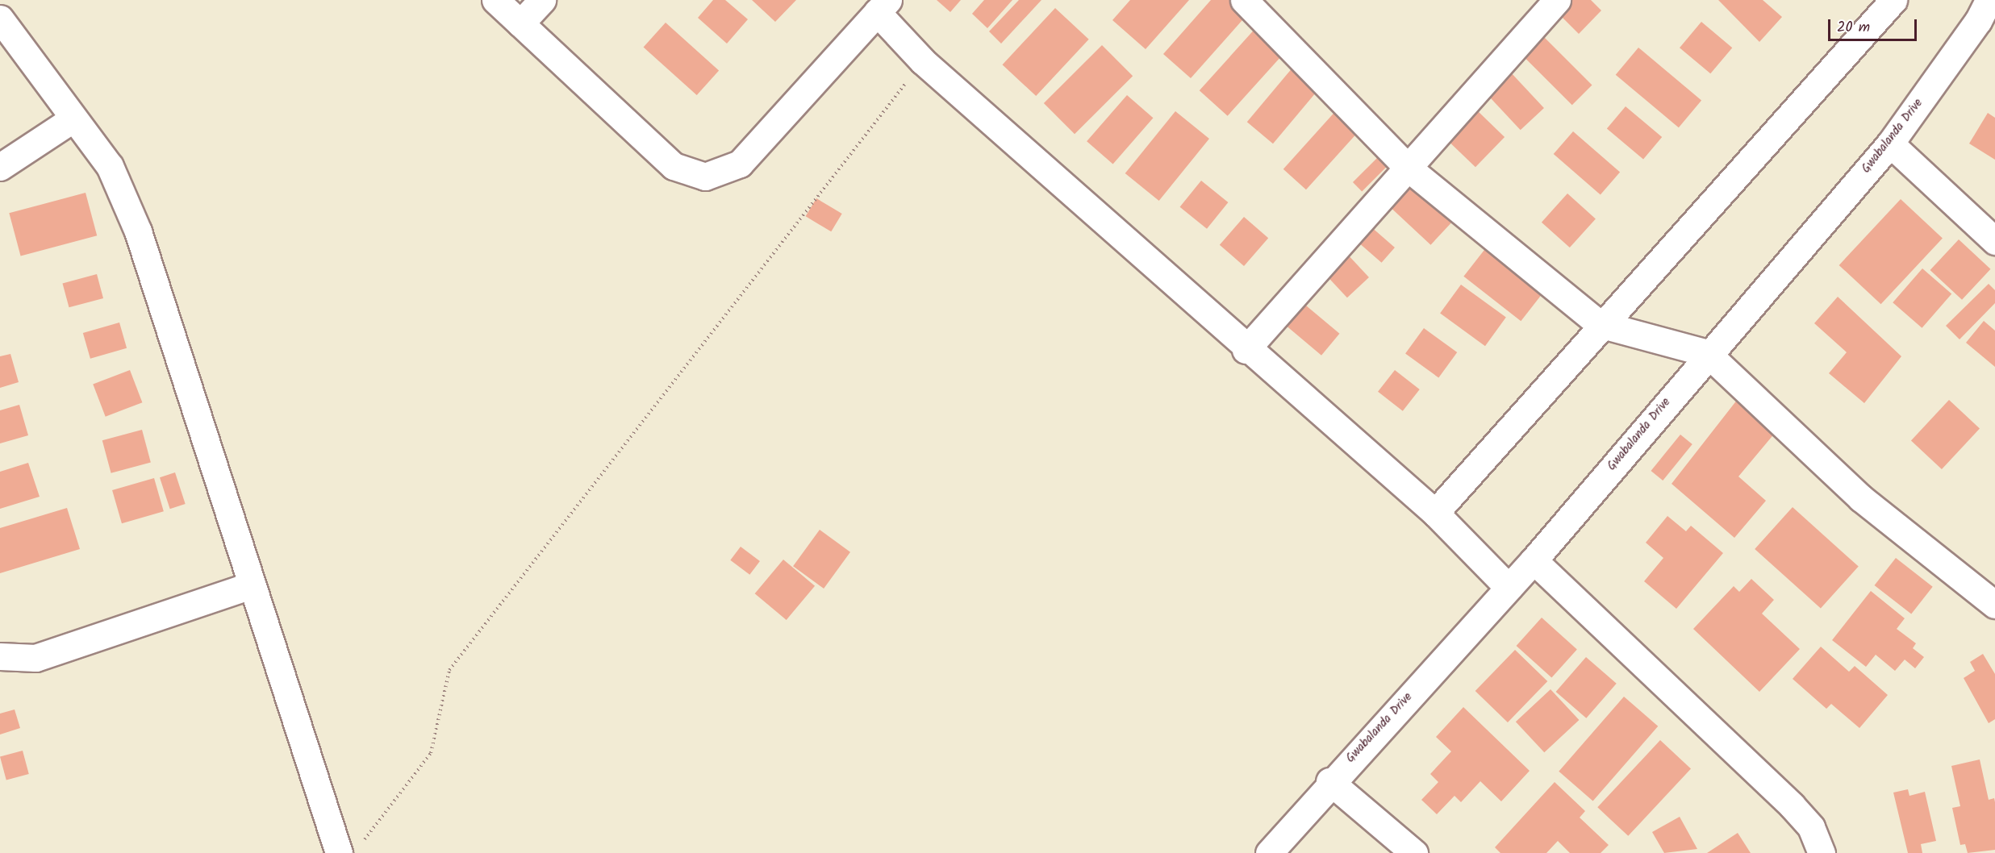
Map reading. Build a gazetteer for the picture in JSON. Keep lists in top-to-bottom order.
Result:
{
  "streets": {
    "street": ["Gwabalanda Drive"]
  },
  "scale_bar": "20 m"
}
